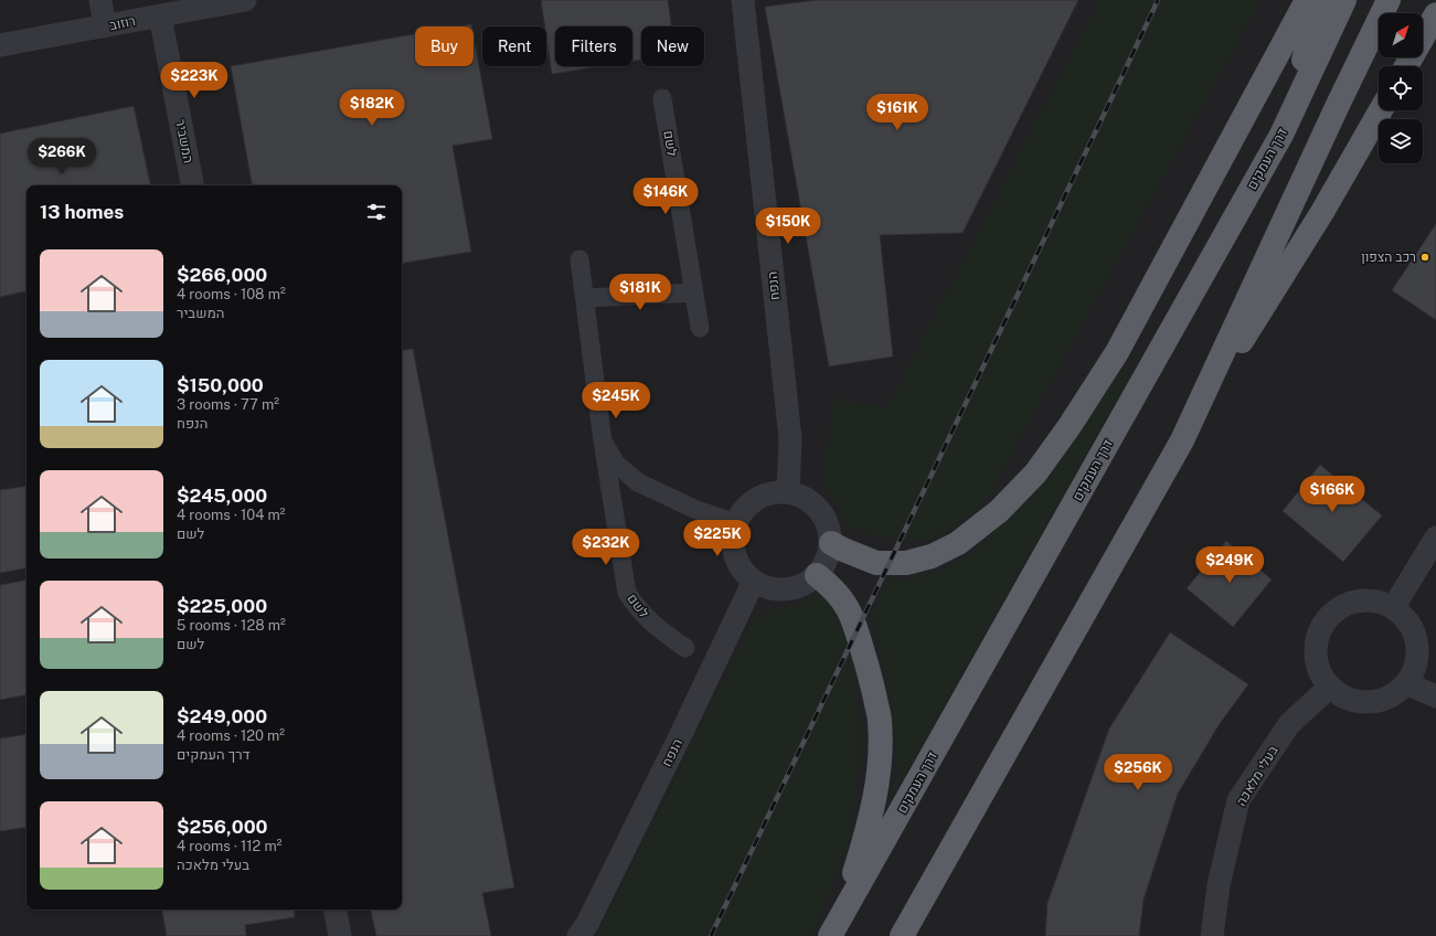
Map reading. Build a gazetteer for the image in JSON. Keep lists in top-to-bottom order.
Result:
{
  "streets": {
    "highway": ["דרך העמקים"],
    "street": [
      "רוזוב",
      "המשביר",
      "לשם",
      "הנפח",
      "בעלי מלאכה"
    ]
  },
  "crossings": [
    ["רוזוב", "המשביר"],
    ["לשם", "הנפח"]
  ],
  "places": ["רכב הצפון"],
  "north": "top right",
  "page": {
    "chip": [
      "Buy",
      "Rent",
      "Filters",
      "New"
    ],
    "price": [
      "$223K",
      "$182K",
      "$161K",
      "$266K",
      "$146K",
      "$150K",
      "$181K",
      "$245K",
      "$166K",
      "$225K",
      "$232K",
      "$249K",
      "$256K"
    ],
    "heading": "13 homes",
    "list": [
      {
        "name": "$266,000",
        "note": "4 rooms · 108 m² · המשביר"
      },
      {
        "name": "$150,000",
        "note": "3 rooms · 77 m² · הנפח"
      },
      {
        "name": "$245,000",
        "note": "4 rooms · 104 m² · לשם"
      },
      {
        "name": "$225,000",
        "note": "5 rooms · 128 m² · לשם"
      },
      {
        "name": "$249,000",
        "note": "4 rooms · 120 m² · דרך העמקים"
      },
      {
        "name": "$256,000",
        "note": "4 rooms · 112 m² · בעלי מלאכה"
      }
    ]
  }
}
